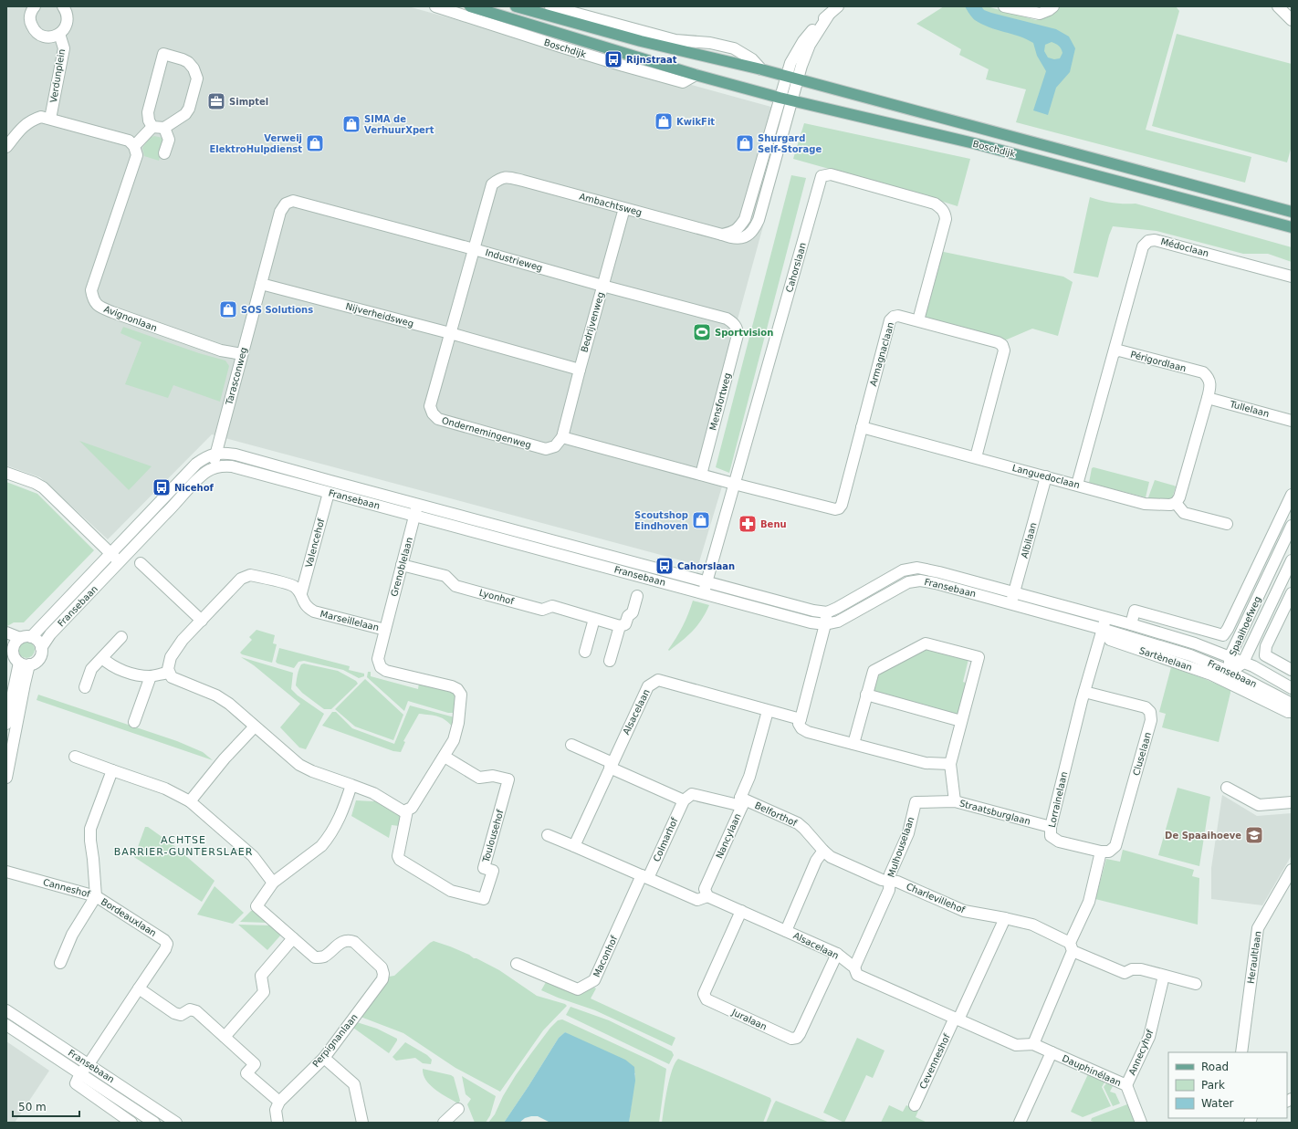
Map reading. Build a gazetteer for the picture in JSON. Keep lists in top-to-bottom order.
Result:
{
  "streets": {
    "main road": ["Boschdijk"],
    "street": [
      "Verdunplein",
      "Ambachtsweg",
      "Médoclaan",
      "Industrieweg",
      "Cahorslaan",
      "Nijverheidsweg",
      "Avignonlaan",
      "Bedrijvenweg",
      "Armagnaclaan",
      "Périgordlaan",
      "Tarasconweg",
      "Mensfortweg",
      "Tullelaan",
      "Ondernemingenweg",
      "Languedoclaan",
      "Fransebaan",
      "Albilaan",
      "Valencehof",
      "Grenoblelaan",
      "Lyonhof",
      "Marseillelaan",
      "Spaaihoefweg",
      "Sartènelaan",
      "Alsacelaan",
      "Cluselaan",
      "Lorrainelaan",
      "Straatsburglaan",
      "Belforthof",
      "Toulousehof",
      "Nancylaan",
      "Colmarhof",
      "Mulhouselaan",
      "Canneshof",
      "Charlevillehof",
      "Bordeauxlaan",
      "Maconhof",
      "Heraultlaan",
      "Juralaan",
      "Perpignanlaan",
      "Annecyhof",
      "Cevenneshof",
      "Dauphinélaan"
    ]
  },
  "crossings": [
    ["Boschdijk", "Ambachtsweg"],
    ["Ambachtsweg", "Bedrijvenweg"],
    ["Ambachtsweg", "Ondernemingenweg"],
    ["Médoclaan", "Périgordlaan"],
    ["Industrieweg", "Nijverheidsweg"],
    ["Industrieweg", "Bedrijvenweg"],
    ["Industrieweg", "Tarasconweg"],
    ["Industrieweg", "Mensfortweg"],
    ["Industrieweg", "Ondernemingenweg"],
    ["Cahorslaan", "Armagnaclaan"],
    ["Cahorslaan", "Fransebaan"],
    ["Nijverheidsweg", "Bedrijvenweg"],
    ["Nijverheidsweg", "Tarasconweg"],
    ["Nijverheidsweg", "Ondernemingenweg"],
    ["Avignonlaan", "Tarasconweg"],
    ["Bedrijvenweg", "Ondernemingenweg"],
    ["Armagnaclaan", "Languedoclaan"],
    ["Périgordlaan", "Tullelaan"],
    ["Périgordlaan", "Languedoclaan"],
    ["Tarasconweg", "Fransebaan"],
    ["Languedoclaan", "Albilaan"],
    ["Fransebaan", "Albilaan"],
    ["Fransebaan", "Valencehof"],
    ["Fransebaan", "Grenoblelaan"],
    ["Fransebaan", "Spaaihoefweg"],
    ["Fransebaan", "Sartènelaan"],
    ["Fransebaan", "Lorrainelaan"],
    ["Fransebaan", "Bordeauxlaan"],
    ["Valencehof", "Marseillelaan"],
    ["Grenoblelaan", "Lyonhof"],
    ["Grenoblelaan", "Marseillelaan"],
    ["Marseillelaan", "Toulousehof"],
    ["Sartènelaan", "Lorrainelaan"],
    ["Alsacelaan", "Nancylaan"],
    ["Alsacelaan", "Colmarhof"],
    ["Alsacelaan", "Mulhouselaan"],
    ["Alsacelaan", "Maconhof"],
    ["Alsacelaan", "Juralaan"],
    ["Alsacelaan", "Cevenneshof"],
    ["Alsacelaan", "Dauphinélaan"],
    ["Cluselaan", "Lorrainelaan"],
    ["Lorrainelaan", "Straatsburglaan"],
    ["Straatsburglaan", "Mulhouselaan"],
    ["Belforthof", "Nancylaan"],
    ["Belforthof", "Mulhouselaan"],
    ["Belforthof", "Charlevillehof"],
    ["Colmarhof", "Maconhof"],
    ["Mulhouselaan", "Charlevillehof"],
    ["Canneshof", "Bordeauxlaan"],
    ["Annecyhof", "Dauphinélaan"]
  ],
  "districts": ["ACHTSE BARRIER-GUNTERSLAER"],
  "places": {
    "bus stop": ["Rijnstraat", "Nicehof", "Cahorslaan"],
    "office": ["Simptel"],
    "shop": [
      "KwikFit",
      "SIMA de VerhuurXpert",
      "Verweij ElektroHulpdienst",
      "Shurgard Self-Storage",
      "SOS Solutions",
      "Scoutshop Eindhoven"
    ],
    "sports": ["Sportvision"],
    "pharmacy": ["Benu"],
    "school or university": ["De Spaaihoeve"]
  },
  "legend": ["Road", "Park", "Water"],
  "scale_bar": "50 m"
}
